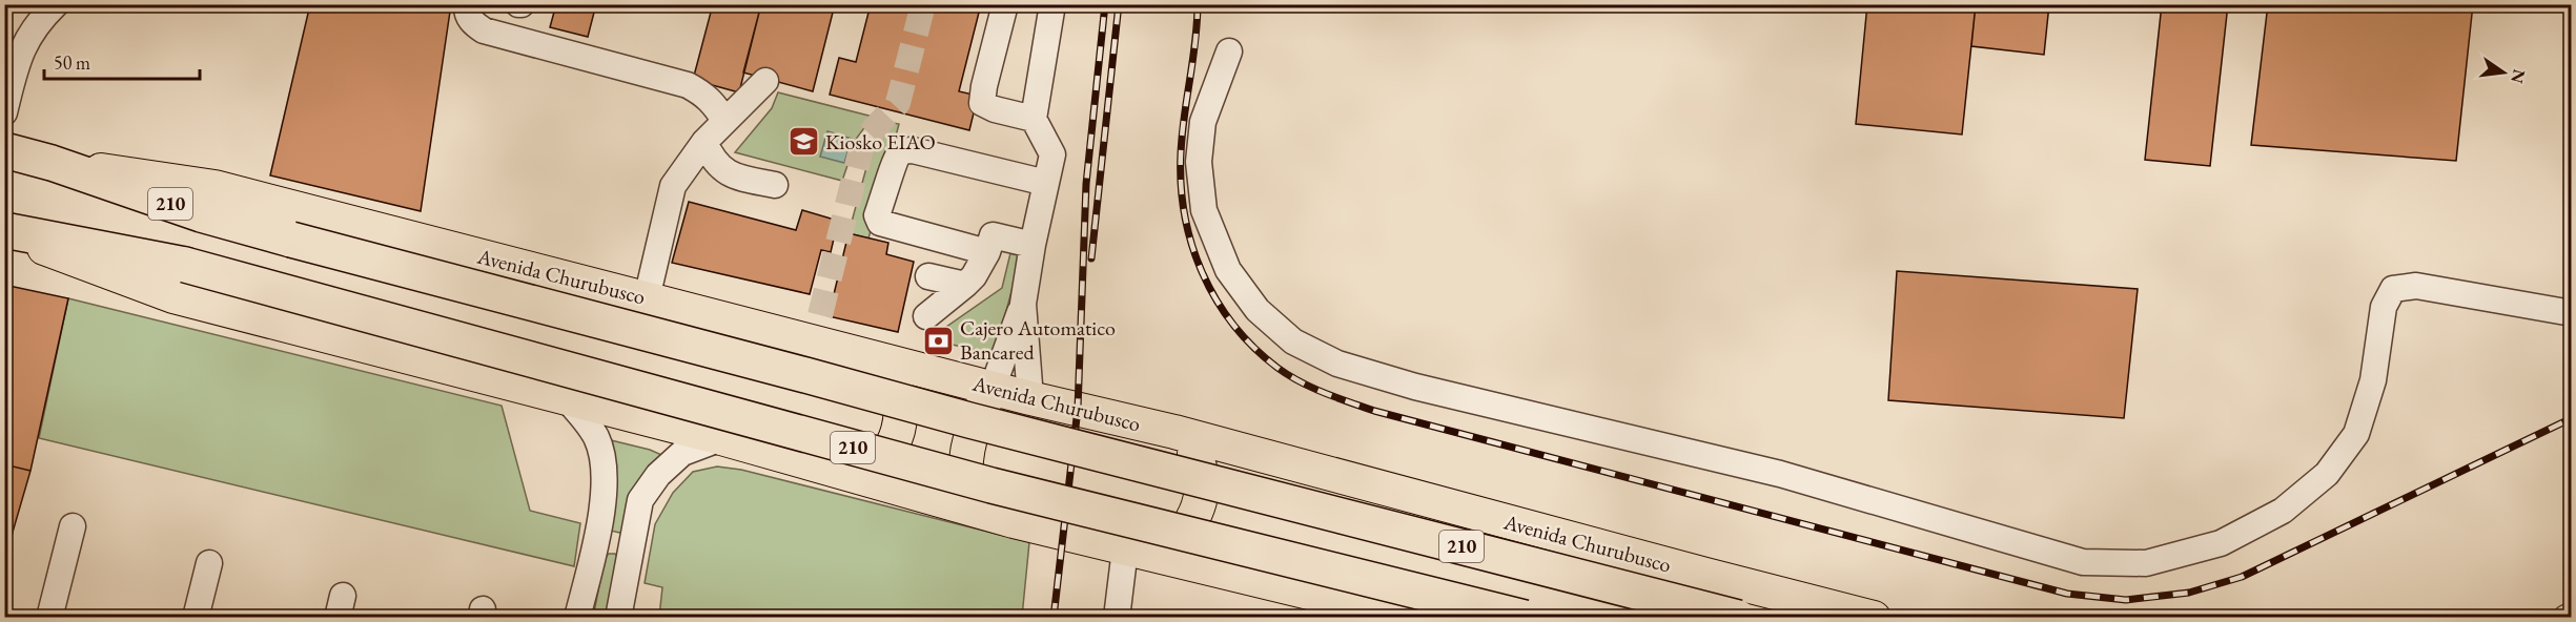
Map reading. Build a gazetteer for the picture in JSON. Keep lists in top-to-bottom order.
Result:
{
  "streets": {
    "highway": ["210", "Avenida Churubusco"]
  },
  "places": {
    "school or university": ["Kiosko EIAO"],
    "bank": ["Cajero Automatico Bancared"]
  },
  "scale_bar": "50 m",
  "north": "right"
}
